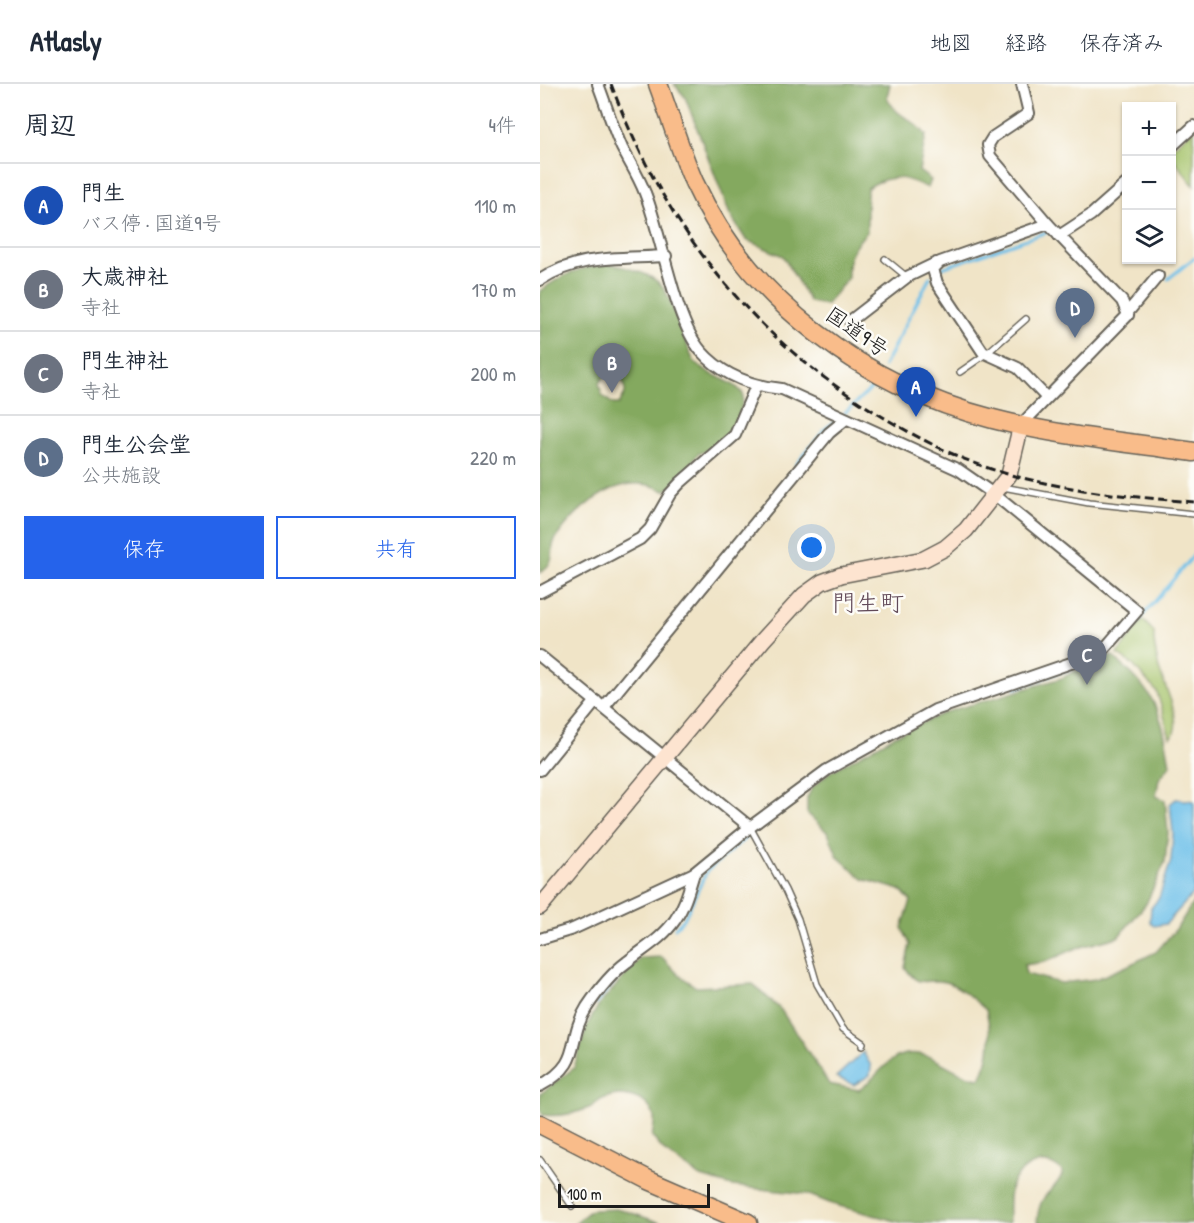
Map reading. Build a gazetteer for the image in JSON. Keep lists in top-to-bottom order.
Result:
{
  "streets": {
    "highway": ["国道9号"]
  },
  "districts": ["門生町"],
  "scale_bar": "100 m",
  "page": {
    "header": "Atlasly",
    "nav": ["地図", "経路", "保存済み"],
    "heading": ["周辺", "4件"],
    "map_buttons": ["+", "−"],
    "list": [
      {
        "mark": "A",
        "name": "門生",
        "note": "バス停 · 国道9号",
        "value": "110 m"
      },
      {
        "mark": "B",
        "name": "大歳神社",
        "note": "寺社",
        "value": "170 m"
      },
      {
        "mark": "C",
        "name": "門生神社",
        "note": "寺社",
        "value": "200 m"
      },
      {
        "mark": "D",
        "name": "門生公会堂",
        "note": "公共施設",
        "value": "220 m"
      }
    ],
    "pins": [
      "D",
      "B",
      "A",
      "C"
    ],
    "buttons": ["保存", "共有"],
    "scale": "100 m"
  }
}
